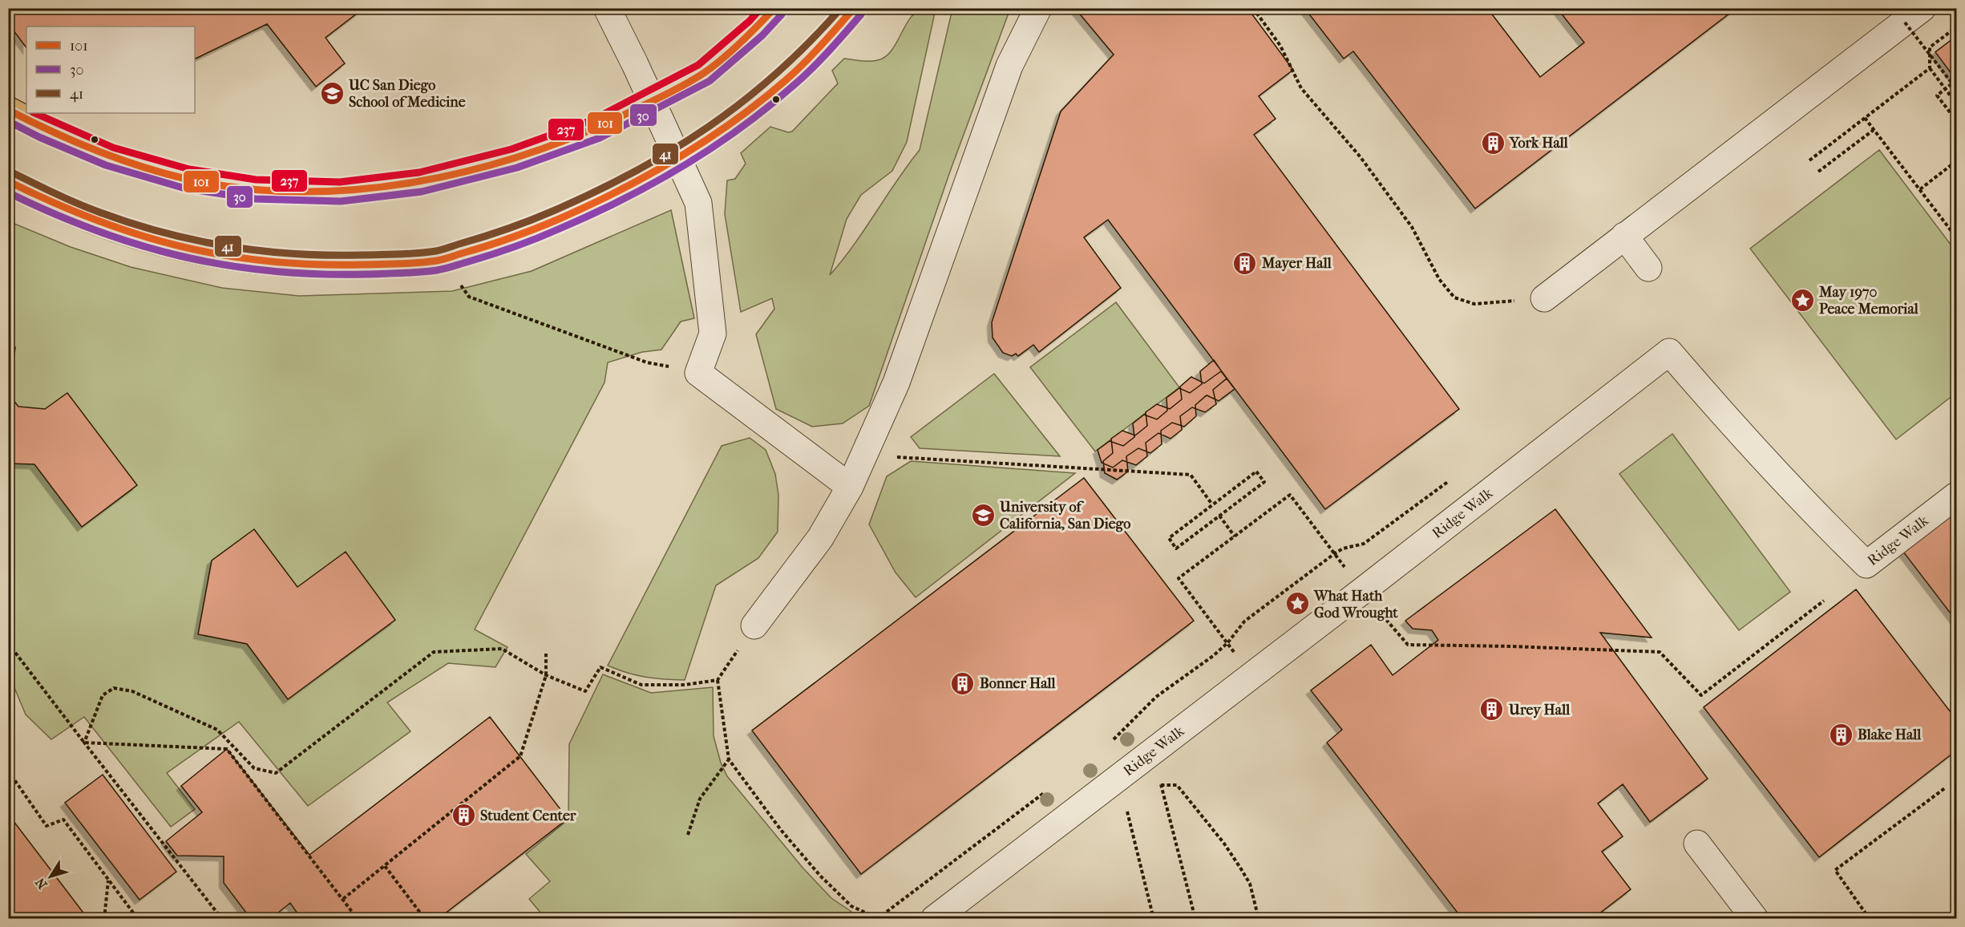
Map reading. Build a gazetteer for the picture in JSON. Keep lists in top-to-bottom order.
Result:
{
  "streets": {
    "street": ["Ridge Walk"]
  },
  "places": {
    "school or university": ["UC San Diego School of Medicine", "University of California, San Diego"],
    "building": [
      "York Hall",
      "Mayer Hall",
      "Bonner Hall",
      "Urey Hall",
      "Blake Hall",
      "Student Center"
    ],
    "place": ["May 1970 Peace Memorial", "What Hath God Wrought"]
  },
  "lines": [
    "transit line 101",
    "transit line 41",
    "transit line 237",
    "transit line 30"
  ],
  "legend": ["101", "30", "41"],
  "north": "bottom left"
}
